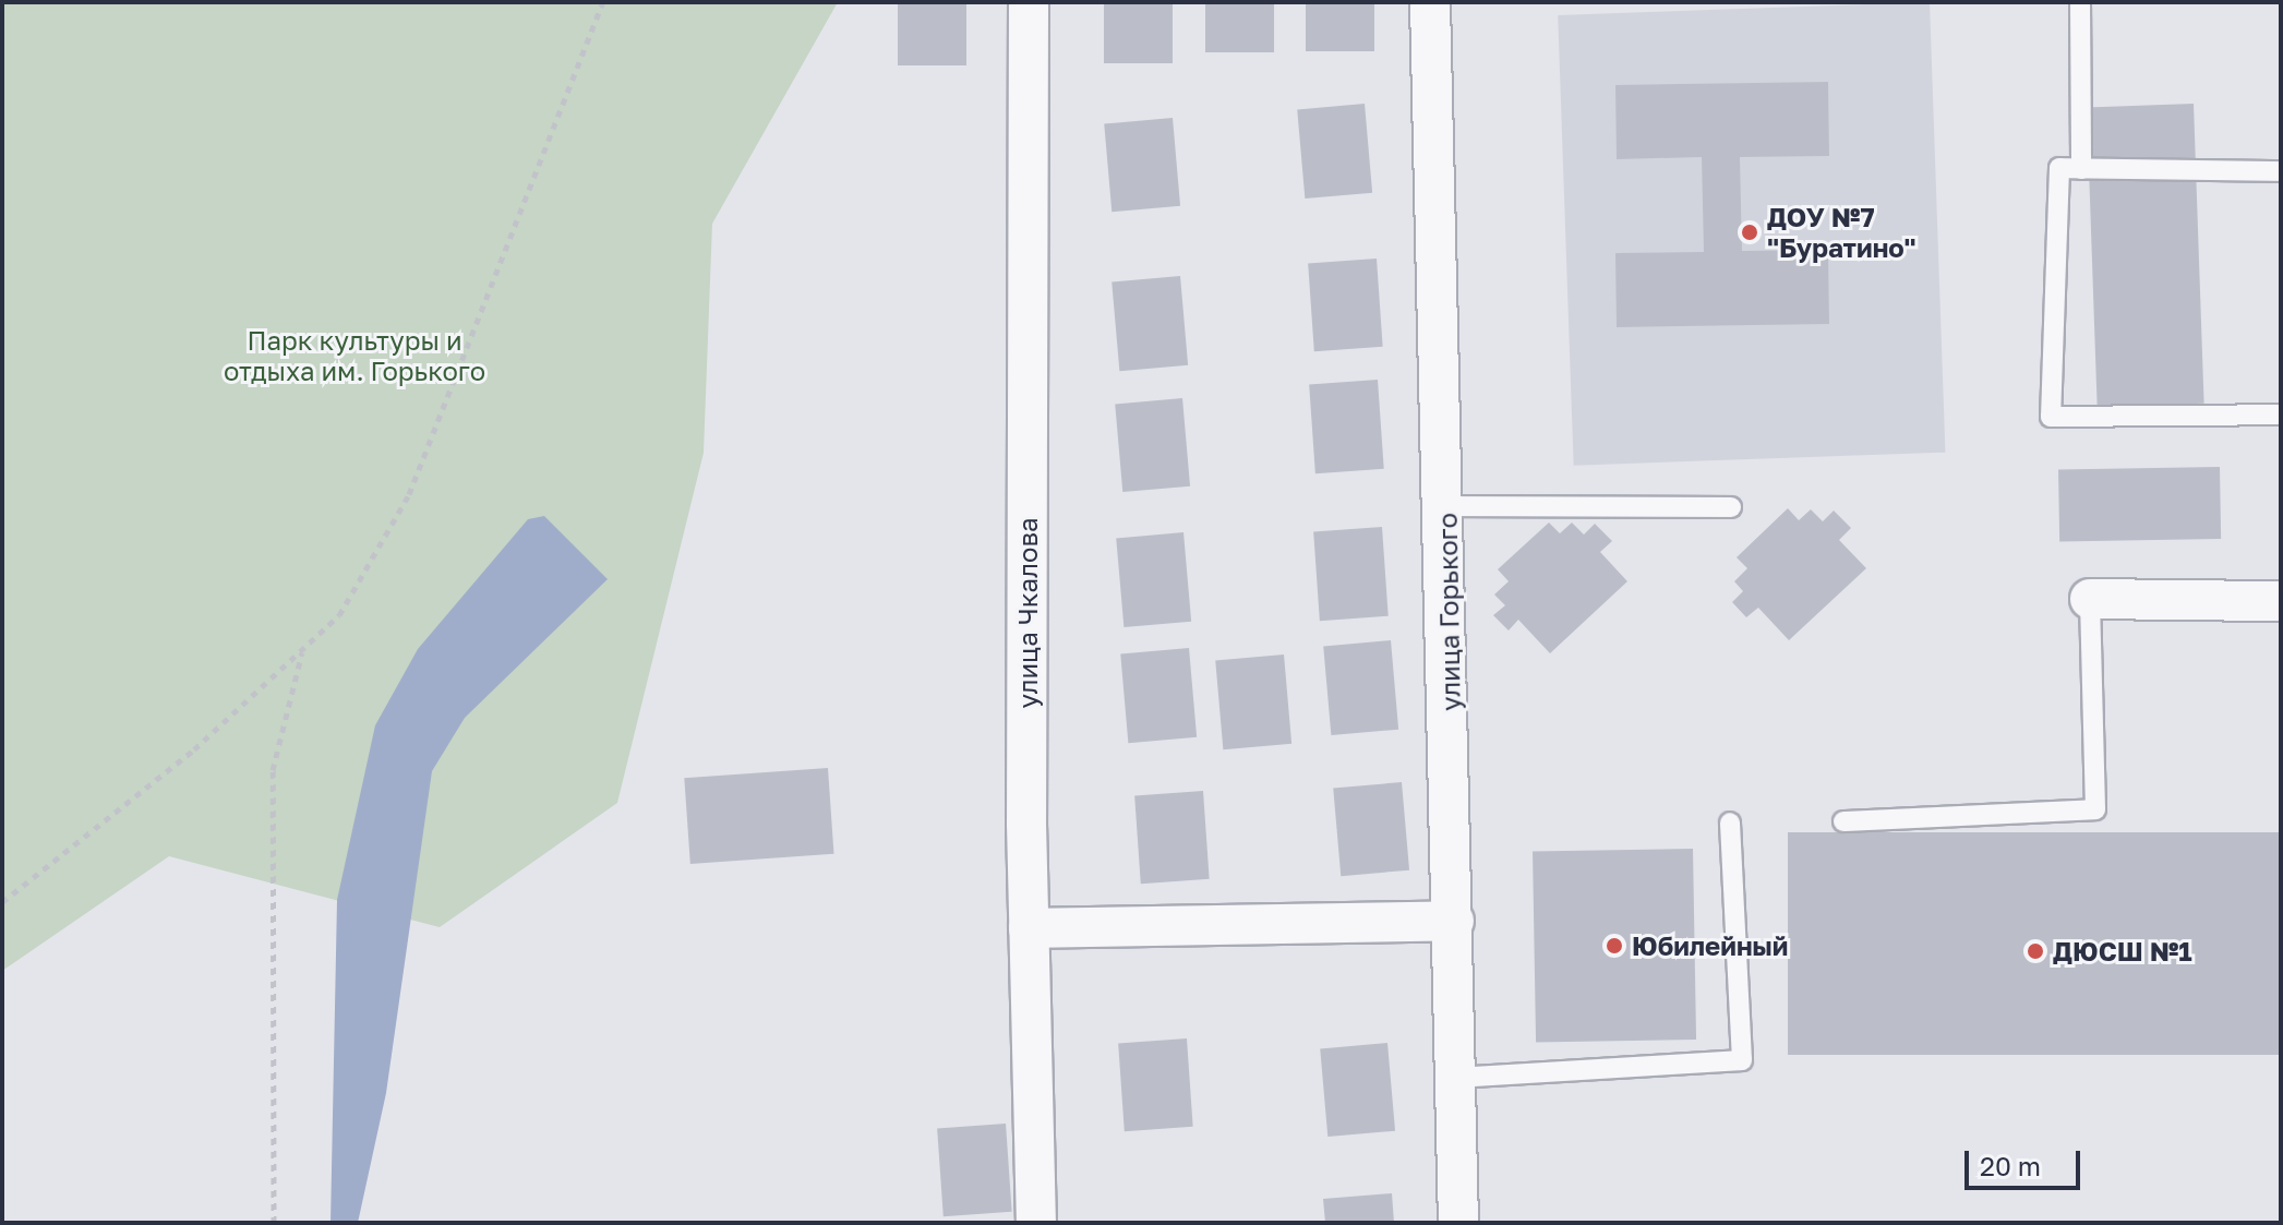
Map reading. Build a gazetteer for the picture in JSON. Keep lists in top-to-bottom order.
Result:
{
  "streets": {
    "street": ["улица Горького", "улица Чкалова"]
  },
  "parks": ["Парк культуры и отдыха им. Горького"],
  "places": ["ДОУ №7 \"Буратино\"", "Юбилейный", "ДЮСШ №1"],
  "scale_bar": "20 m"
}
